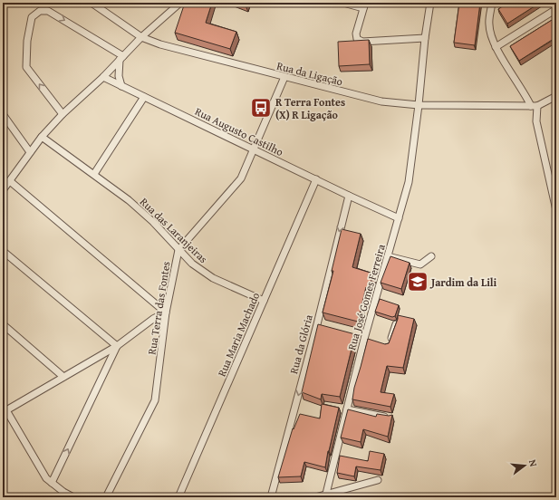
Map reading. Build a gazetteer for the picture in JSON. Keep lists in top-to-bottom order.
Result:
{
  "streets": {
    "street": [
      "Rua da Ligação",
      "Rua Augusto Castilho",
      "Rua das Laranjeiras",
      "Rua José Gomes Ferreira",
      "Rua Terra das Fontes",
      "Rua Maria Machado",
      "Rua da Glória"
    ]
  },
  "crossings": [
    ["Rua da Ligação", "Rua José Gomes Ferreira"],
    ["Rua da Ligação", "Rua Terra das Fontes"],
    ["Rua Augusto Castilho", "Rua José Gomes Ferreira"],
    ["Rua Augusto Castilho", "Rua Terra das Fontes"],
    ["Rua Augusto Castilho", "Rua Maria Machado"],
    ["Rua Augusto Castilho", "Rua da Glória"],
    ["Rua das Laranjeiras", "Rua Terra das Fontes"],
    ["Rua das Laranjeiras", "Rua Maria Machado"]
  ],
  "one_way": ["Rua da Glória"],
  "places": {
    "bus stop": ["R Terra Fontes (X) R Ligação"],
    "school or university": ["Jardim da Lili"]
  },
  "north": "right"
}
